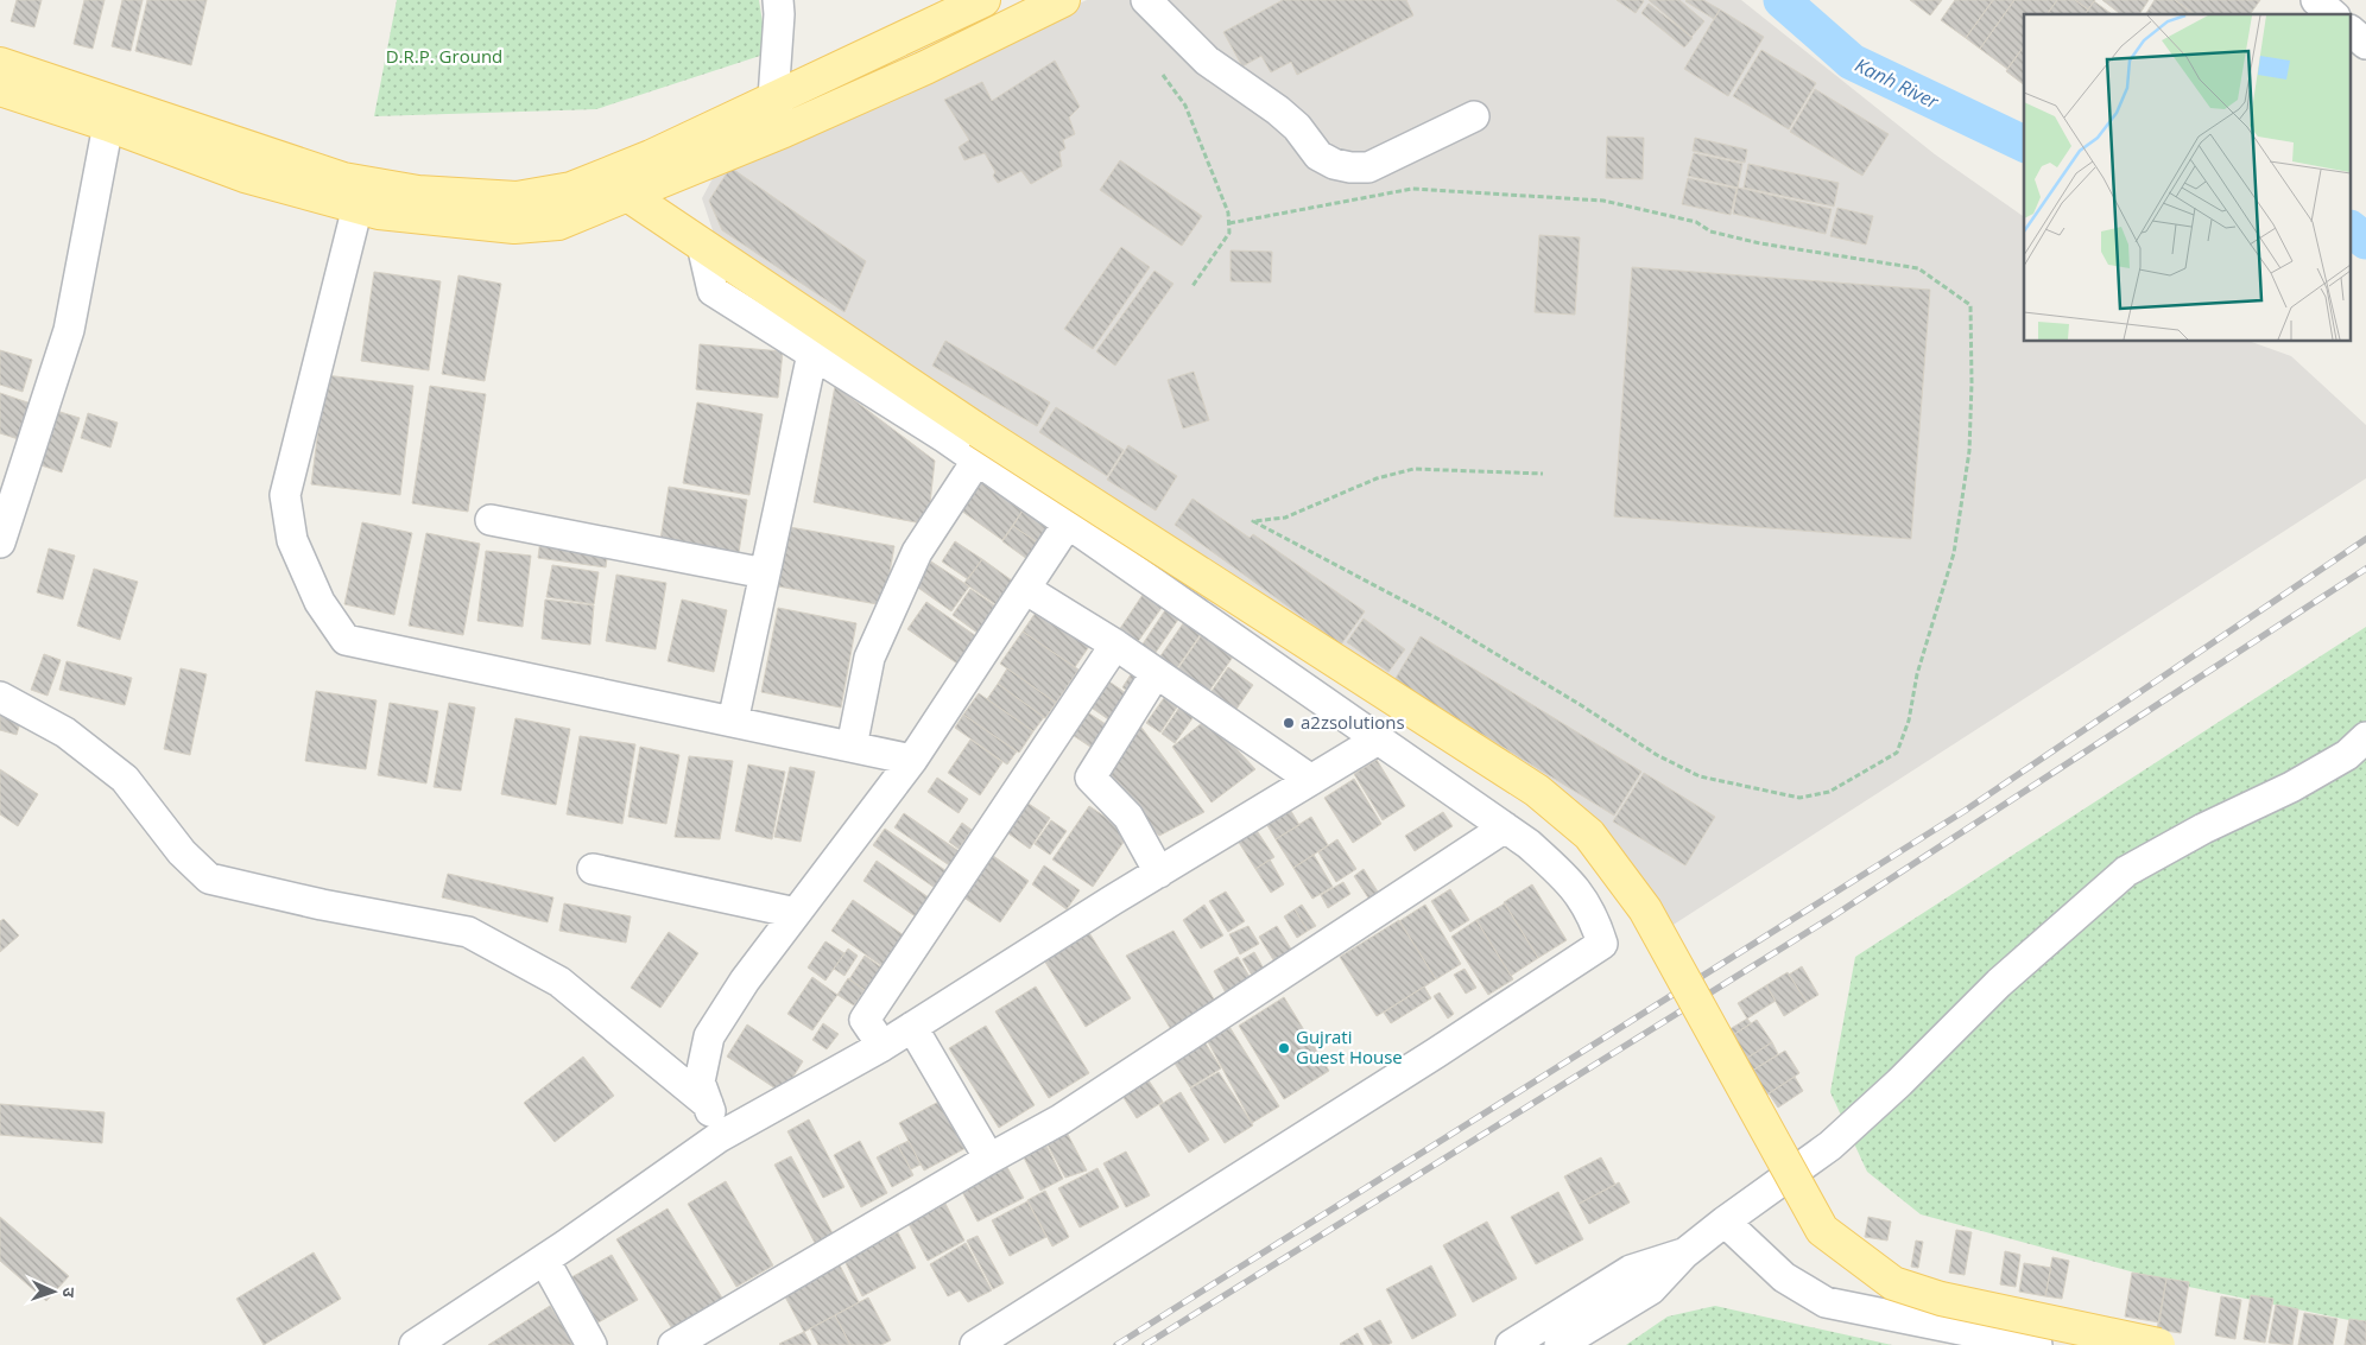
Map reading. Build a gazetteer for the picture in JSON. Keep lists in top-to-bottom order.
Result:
{
  "water": ["Kanh River"],
  "parks": ["D.R.P. Ground"],
  "places": ["a2zsolutions", "Gujrati Guest House"],
  "north": "right"
}
